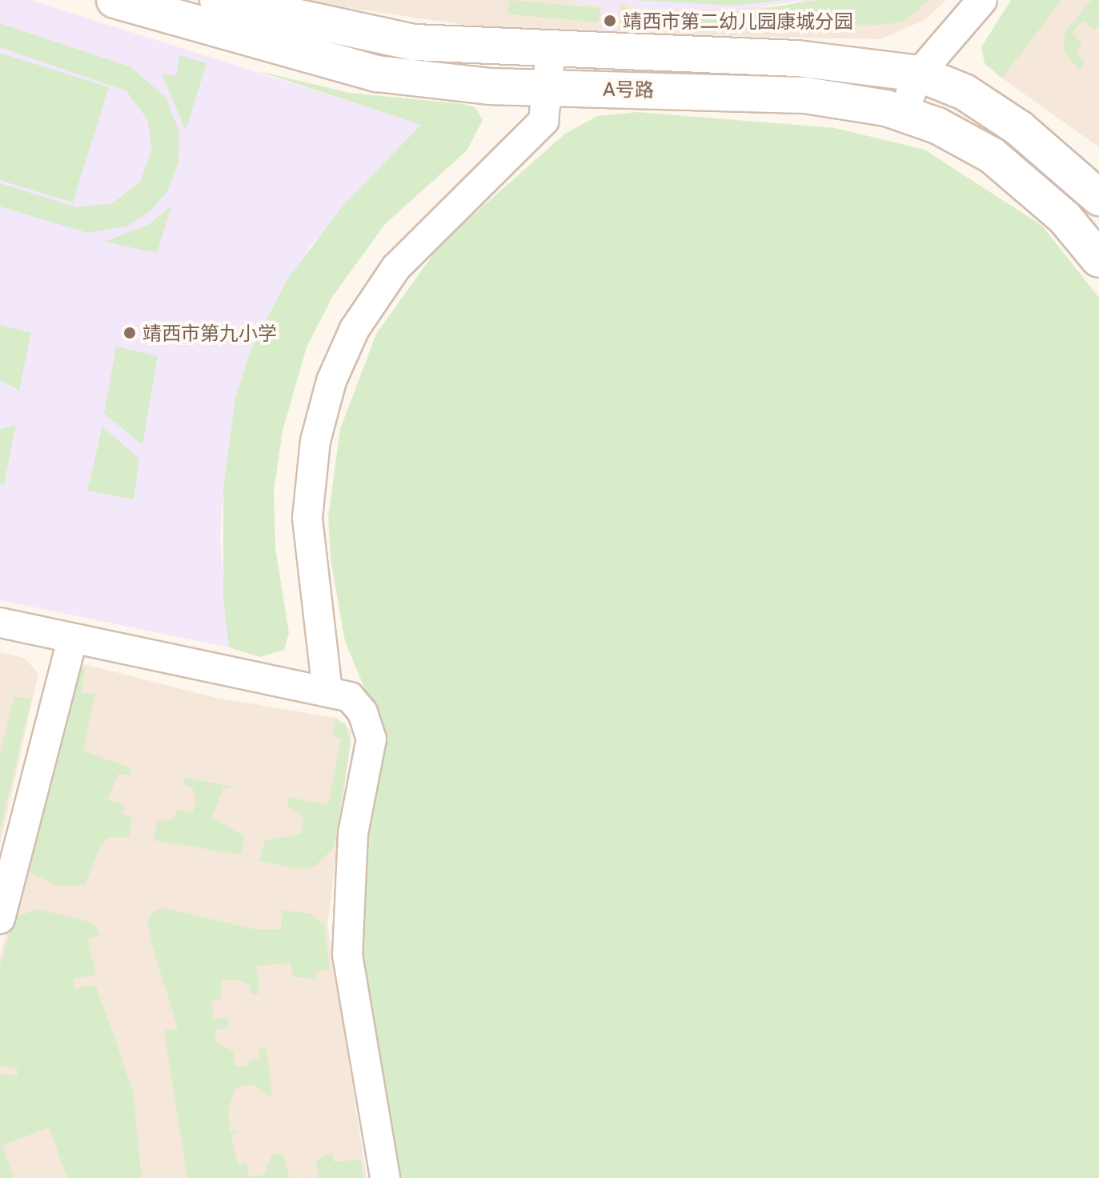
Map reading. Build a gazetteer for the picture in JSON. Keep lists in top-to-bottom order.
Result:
{
  "streets": {
    "street": ["A号路"]
  },
  "places": ["靖西市第二幼儿园康城分园", "靖西市第九小学"]
}
